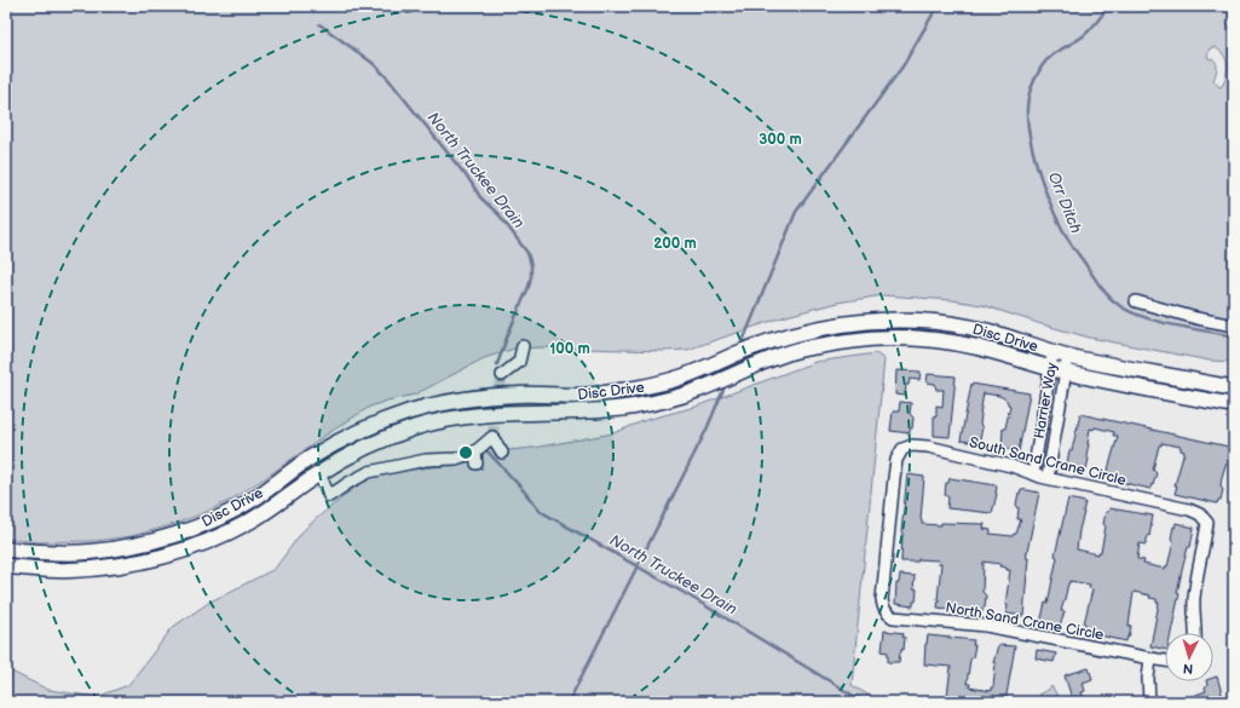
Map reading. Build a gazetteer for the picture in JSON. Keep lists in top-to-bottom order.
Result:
{
  "streets": {
    "main road": ["Disc Drive"],
    "street": ["Harrier Way", "South Sand Crane Circle", "North Sand Crane Circle"]
  },
  "crossings": [
    ["Disc Drive", "Harrier Way"],
    ["Harrier Way", "South Sand Crane Circle"],
    ["South Sand Crane Circle", "North Sand Crane Circle"]
  ],
  "water": ["North Truckee Drain", "Orr Ditch"],
  "north": "bottom",
  "rings": ["300 m", "200 m", "100 m"]
}
